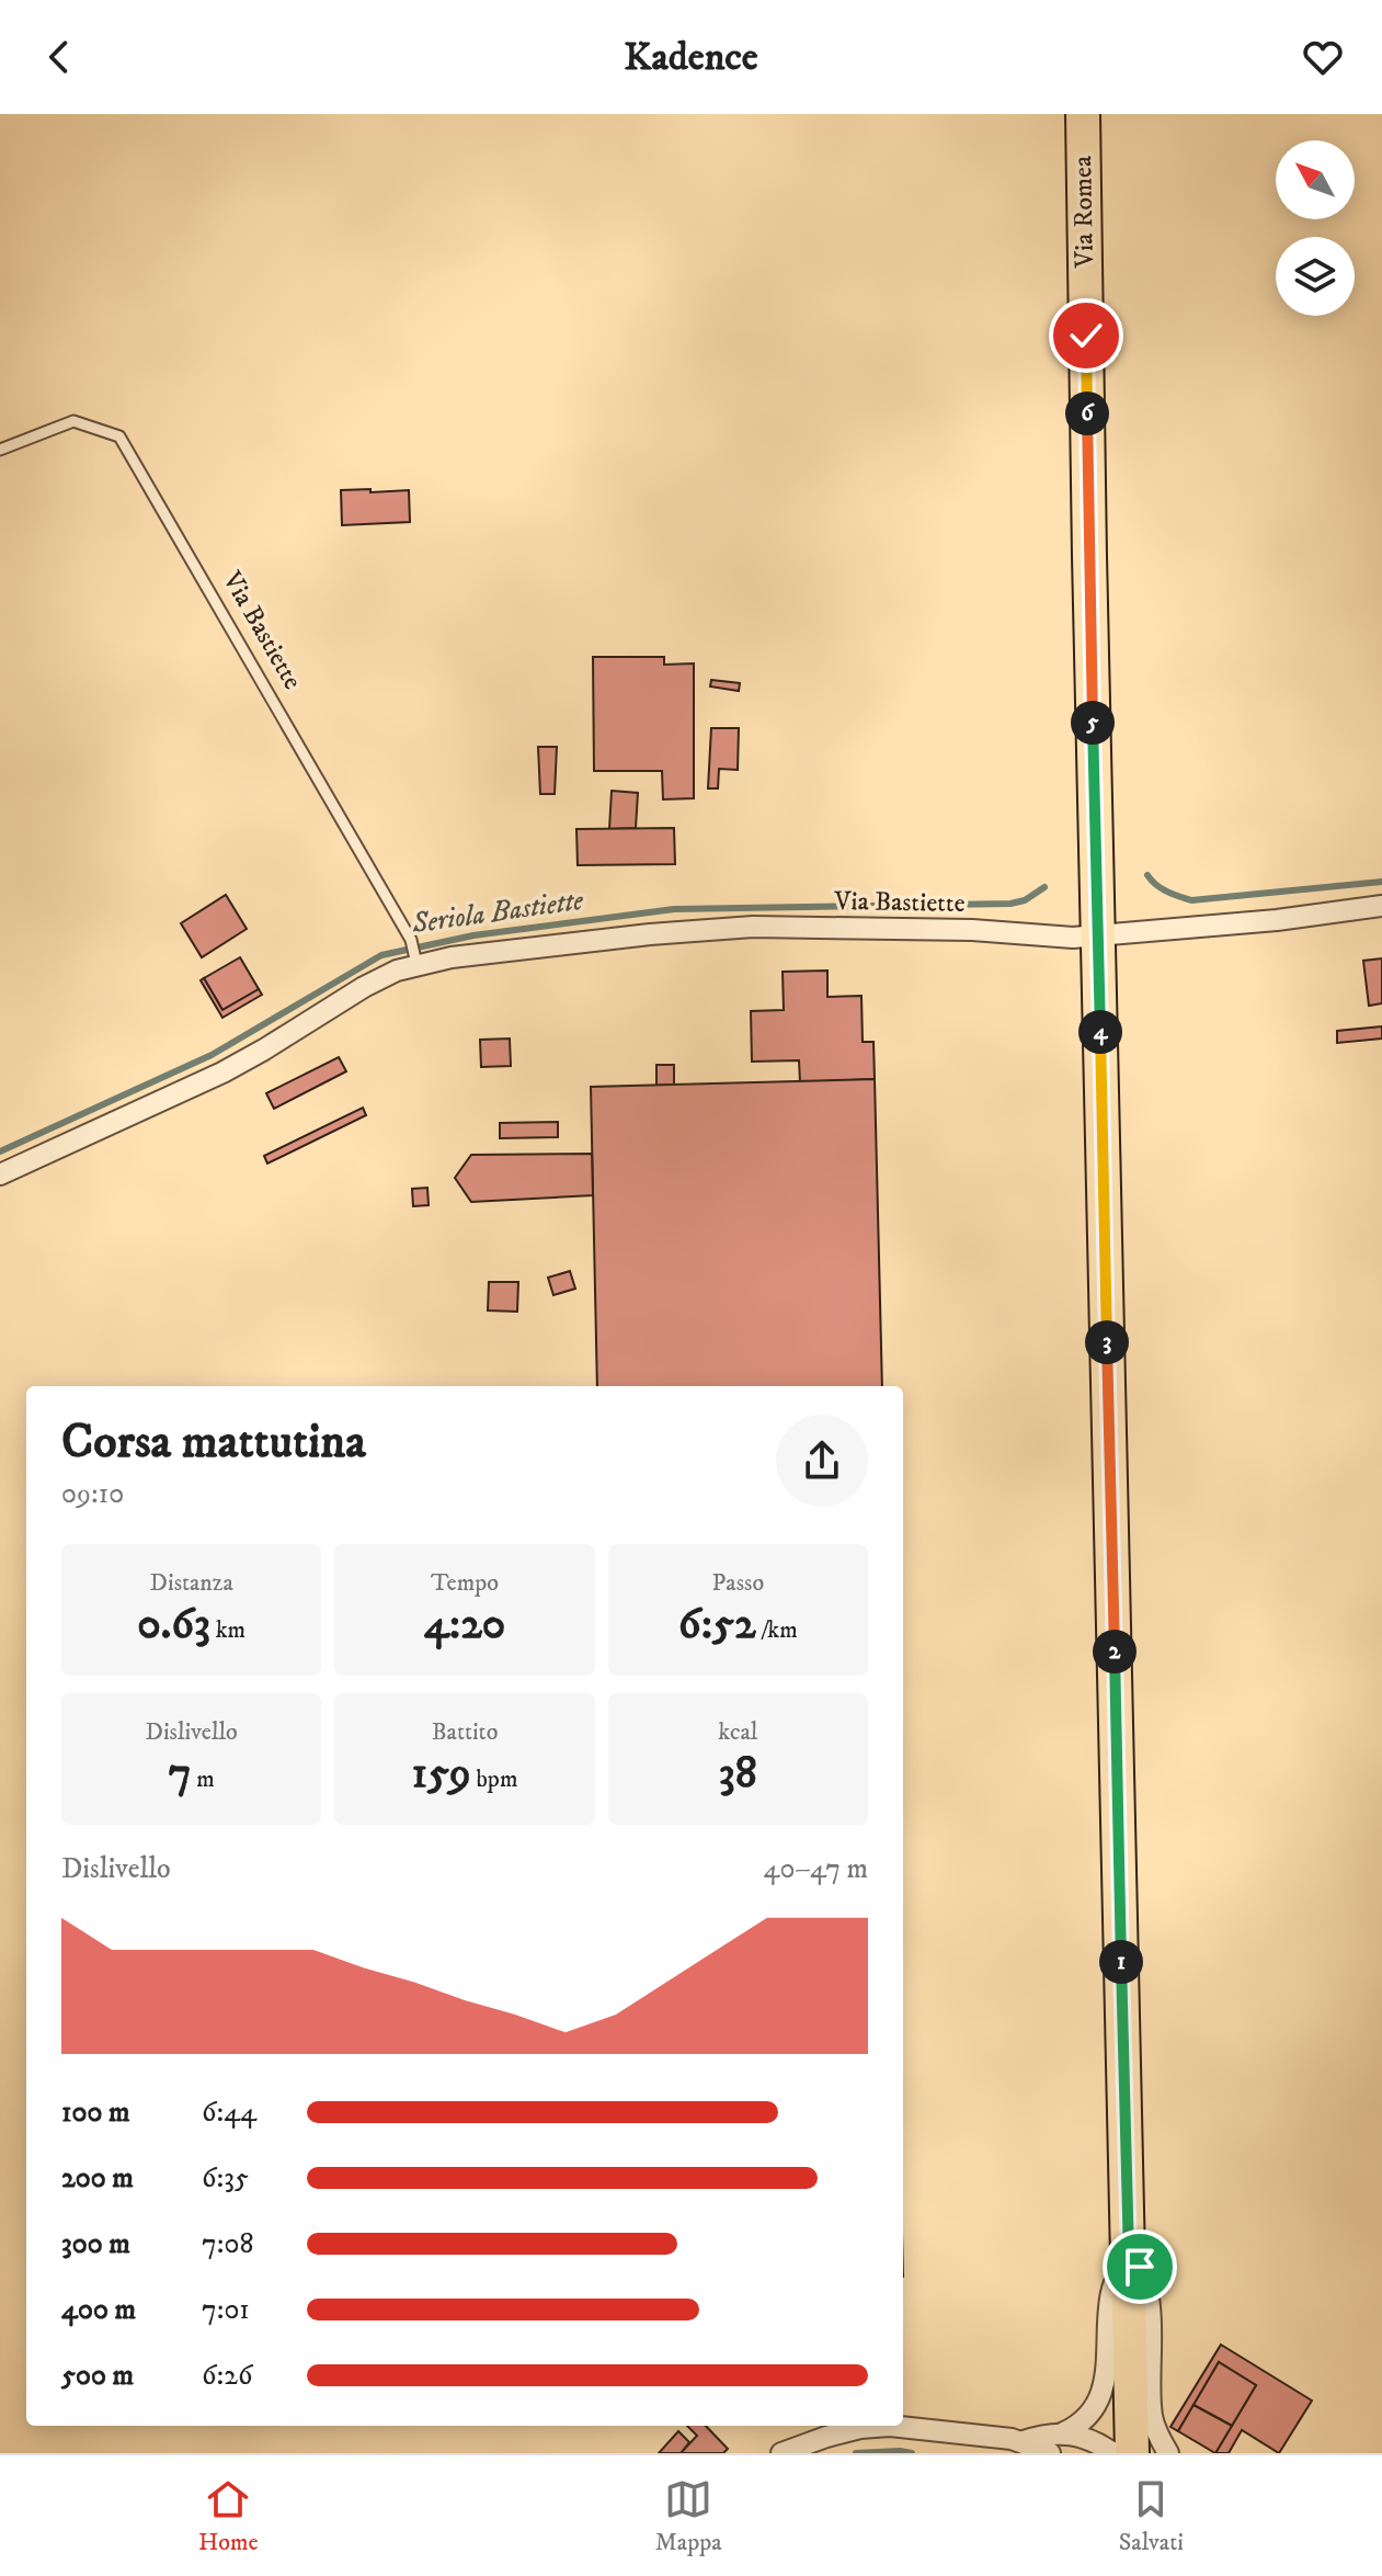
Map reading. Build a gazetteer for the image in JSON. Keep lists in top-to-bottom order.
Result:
{
  "streets": {
    "main road": ["Via Romea"],
    "street": ["Via Bastiette"]
  },
  "crossings": [
    ["Via Romea", "Via Bastiette"]
  ],
  "water": ["Seriola Bastiette"],
  "north": "top left",
  "page": {
    "header": "Kadence",
    "pins": [
      "6",
      "5",
      "4",
      "3",
      "2",
      "1"
    ],
    "heading": ["Corsa mattutina", "09:10"],
    "stats": [
      ["Distanza", "0.63 km"],
      ["Tempo", "4:20"],
      ["Passo", "6:52 /km"],
      ["Dislivello", "7 m"],
      ["Battito", "159 bpm"],
      ["kcal", "38"]
    ],
    "chart": ["Dislivello", "40–47 m"],
    "list": [
      {
        "name": "100 m",
        "note": "6:44"
      },
      {
        "name": "200 m",
        "note": "6:35"
      },
      {
        "name": "300 m",
        "note": "7:08"
      },
      {
        "name": "400 m",
        "note": "7:01"
      },
      {
        "name": "500 m",
        "note": "6:26"
      }
    ],
    "tabs": ["Home", "Mappa", "Salvati"]
  }
}
